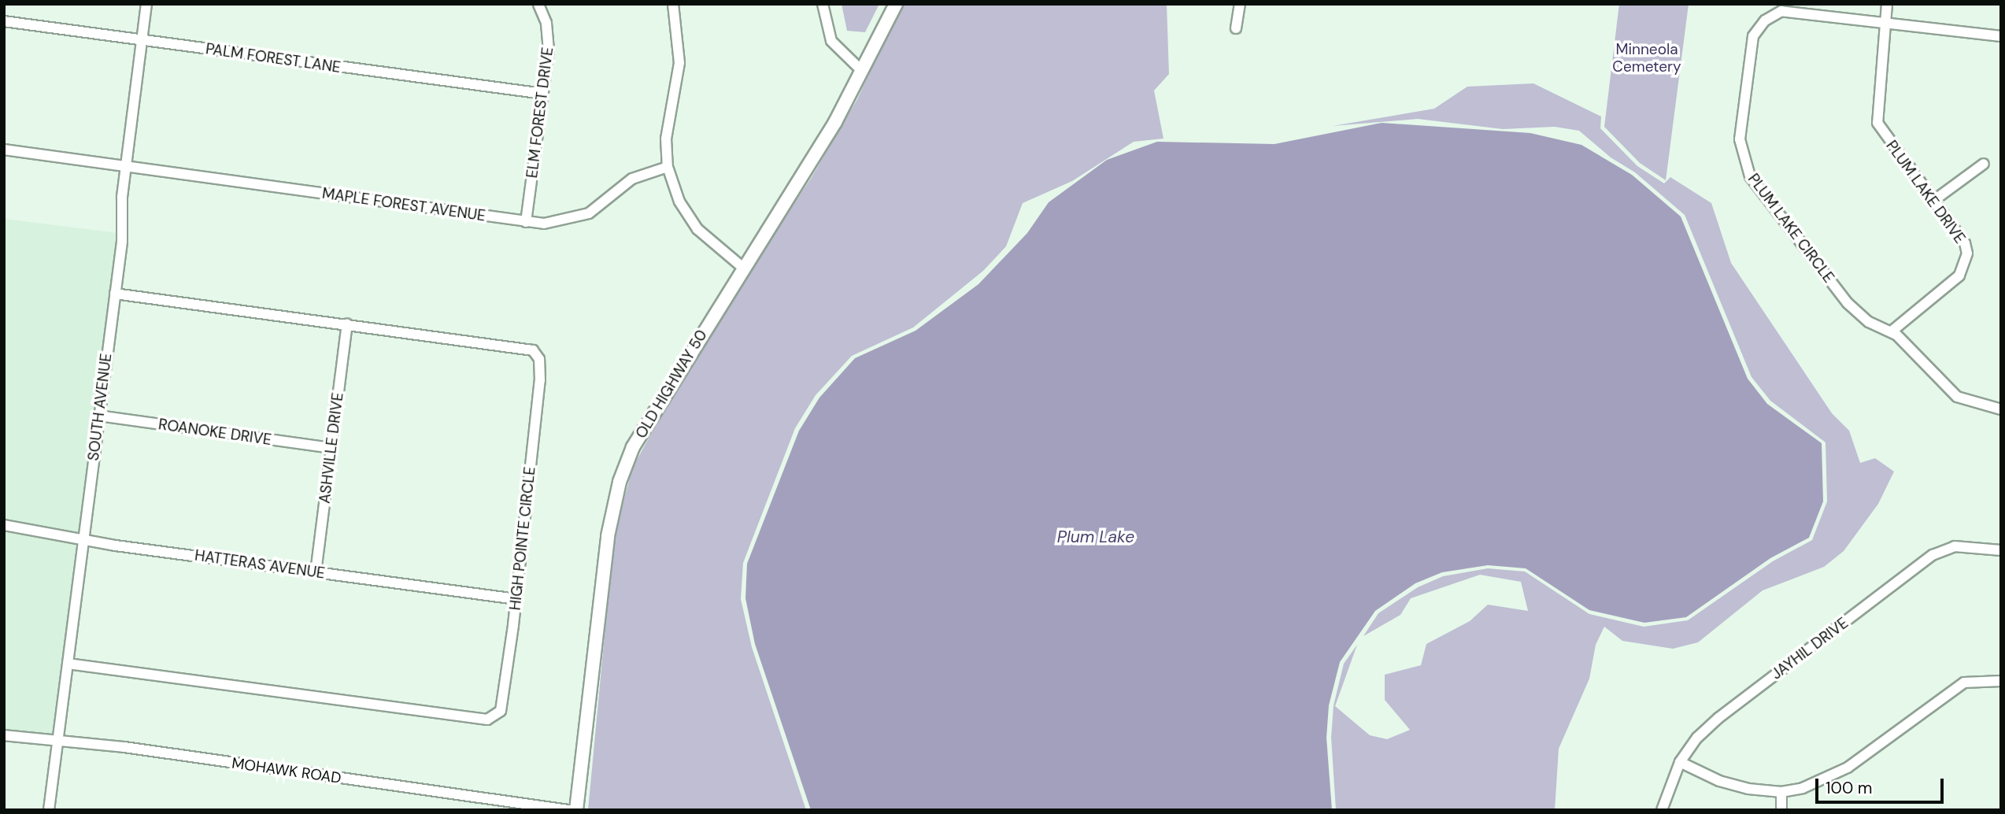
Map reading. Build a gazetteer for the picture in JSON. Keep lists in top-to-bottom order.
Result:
{
  "streets": {
    "main road": ["OLD HIGHWAY 50"],
    "street": [
      "PALM FOREST LANE",
      "ELM FOREST DRIVE",
      "PLUM LAKE DRIVE",
      "MAPLE FOREST AVENUE",
      "PLUM LAKE CIRCLE",
      "SOUTH AVENUE",
      "ROANOKE DRIVE",
      "ASHVILLE DRIVE",
      "HIGH POINTE CIRCLE",
      "HATTERAS AVENUE",
      "JAYHIL DRIVE",
      "MOHAWK ROAD"
    ]
  },
  "crossings": [
    ["PALM FOREST LANE", "ELM FOREST DRIVE"],
    ["PALM FOREST LANE", "SOUTH AVENUE"],
    ["ELM FOREST DRIVE", "MAPLE FOREST AVENUE"],
    ["PLUM LAKE DRIVE", "PLUM LAKE CIRCLE"],
    ["MAPLE FOREST AVENUE", "SOUTH AVENUE"],
    ["SOUTH AVENUE", "ROANOKE DRIVE"],
    ["SOUTH AVENUE", "HIGH POINTE CIRCLE"],
    ["SOUTH AVENUE", "HATTERAS AVENUE"],
    ["SOUTH AVENUE", "MOHAWK ROAD"],
    ["ROANOKE DRIVE", "ASHVILLE DRIVE"],
    ["ASHVILLE DRIVE", "HIGH POINTE CIRCLE"],
    ["ASHVILLE DRIVE", "HATTERAS AVENUE"],
    ["HIGH POINTE CIRCLE", "HATTERAS AVENUE"]
  ],
  "water": ["Plum Lake"],
  "parks": ["Minneola Cemetery"],
  "scale_bar": "100 m"
}
